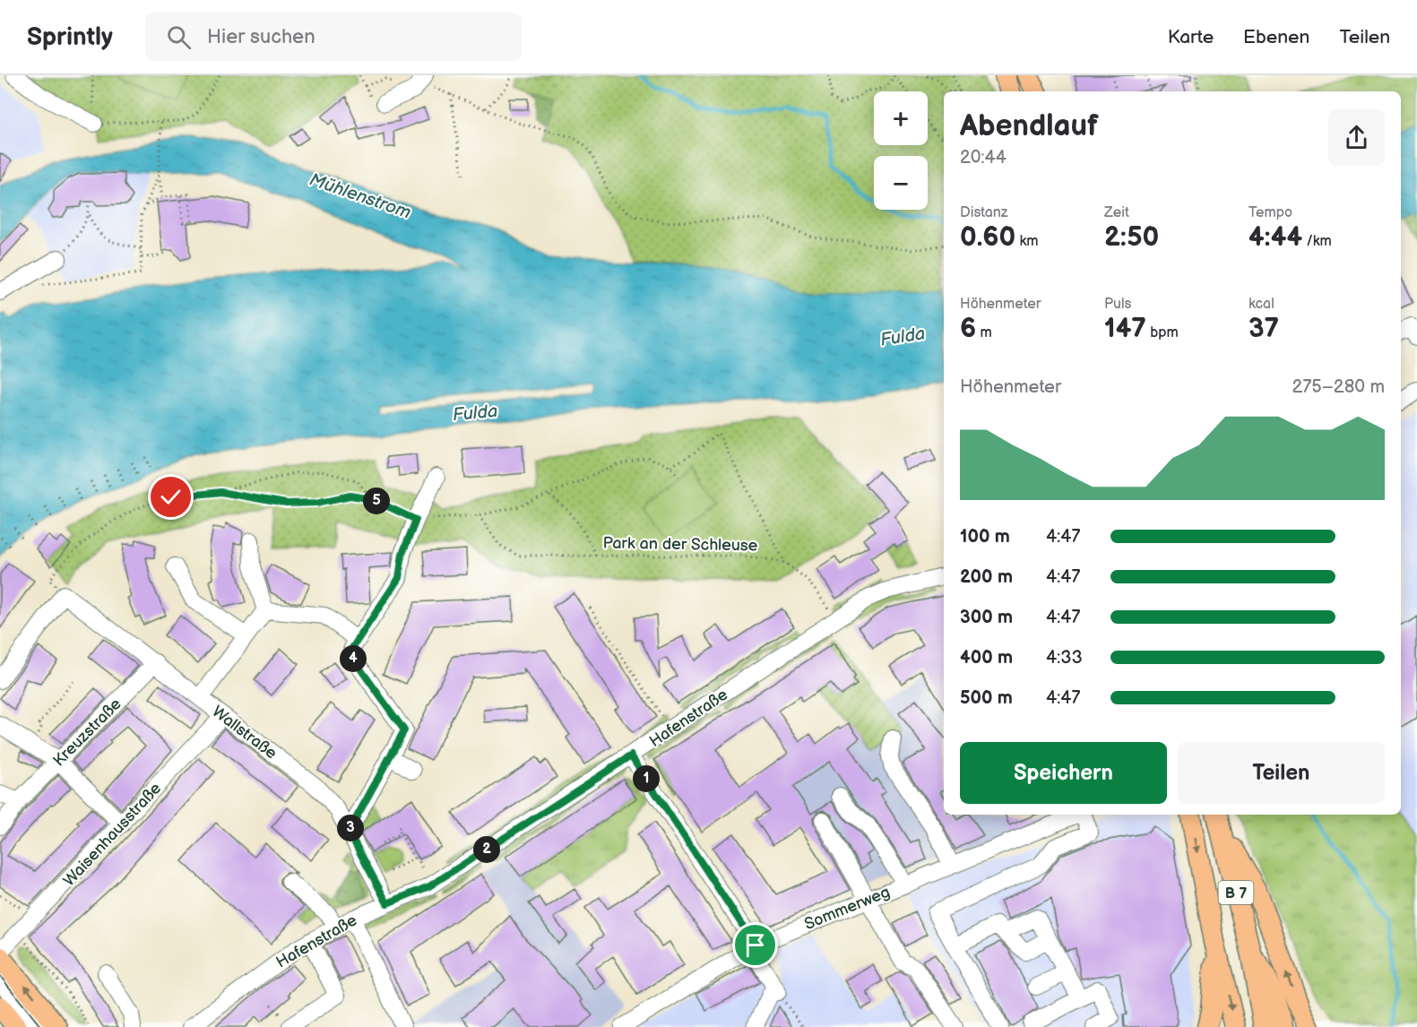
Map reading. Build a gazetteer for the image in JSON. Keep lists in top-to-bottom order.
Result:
{
  "streets": {
    "main road": ["B 7"],
    "street": [
      "Hafenstraße",
      "Kreuzstraße",
      "Wallstraße",
      "Waisenhausstraße",
      "Sommerweg"
    ],
    "path": ["Park an der Schleuse"]
  },
  "crossings": [
    ["Hafenstraße", "Wallstraße"],
    ["Kreuzstraße", "Wallstraße"],
    ["Wallstraße", "Waisenhausstraße"]
  ],
  "water": ["Mühlenstrom", "Fulda"],
  "page": {
    "header": "Sprintly",
    "search": "Hier suchen",
    "nav": ["Karte", "Ebenen", "Teilen"],
    "map_buttons": ["+", "−"],
    "heading": ["Abendlauf", "20:44"],
    "stats": [
      ["Distanz", "0.60 km"],
      ["Zeit", "2:50"],
      ["Tempo", "4:44 /km"],
      ["Höhenmeter", "6 m"],
      ["Puls", "147 bpm"],
      ["kcal", "37"]
    ],
    "chart": ["Höhenmeter", "275–280 m"],
    "pins": [
      "5",
      "4",
      "1",
      "3",
      "2"
    ],
    "list": [
      {
        "name": "100 m",
        "note": "4:47"
      },
      {
        "name": "200 m",
        "note": "4:47"
      },
      {
        "name": "300 m",
        "note": "4:47"
      },
      {
        "name": "400 m",
        "note": "4:33"
      },
      {
        "name": "500 m",
        "note": "4:47"
      }
    ],
    "buttons": ["Speichern", "Teilen"]
  }
}
